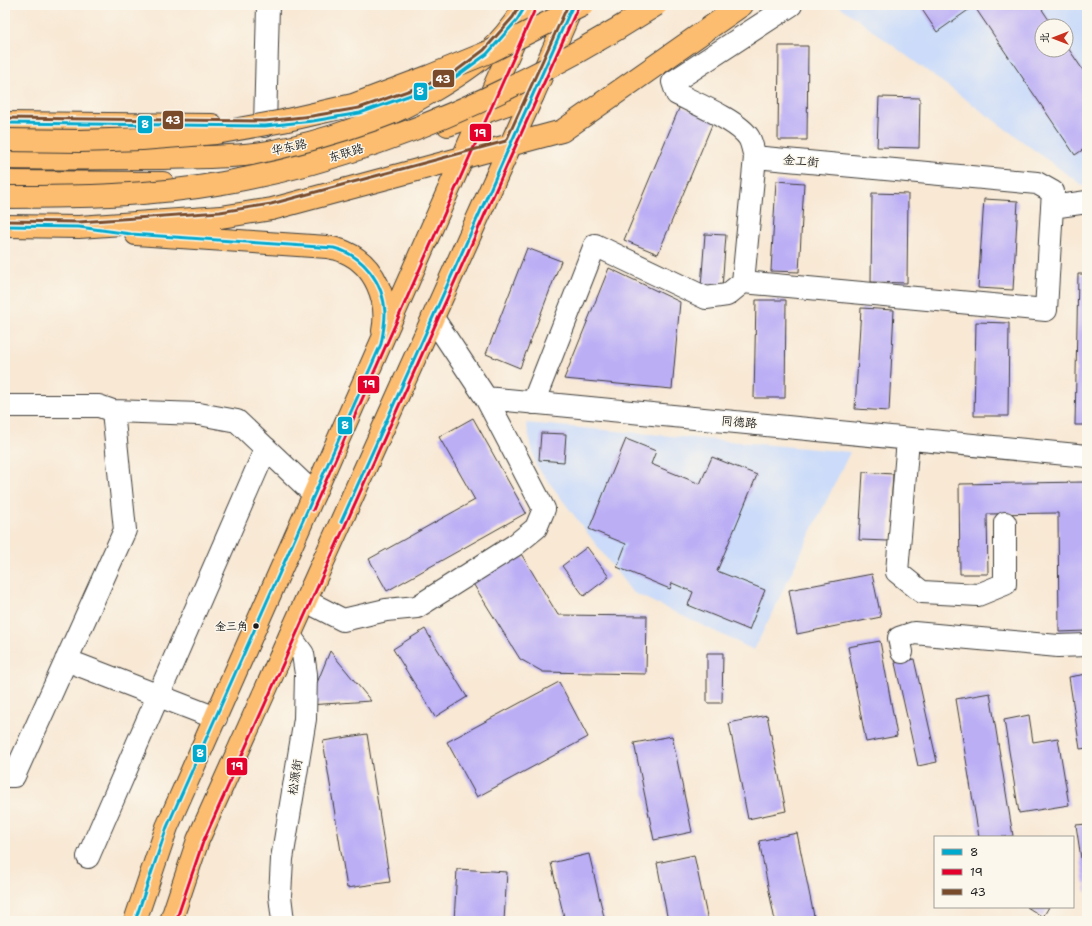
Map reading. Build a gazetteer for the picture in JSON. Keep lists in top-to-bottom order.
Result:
{
  "streets": {
    "main road": ["华东路", "东联路"],
    "street": ["金工街", "同德路", "松源街"]
  },
  "places": ["金三角"],
  "lines": ["transit line 8", "transit line 43", "transit line 19"],
  "legend": ["8", "19", "43"],
  "north": "left"
}
